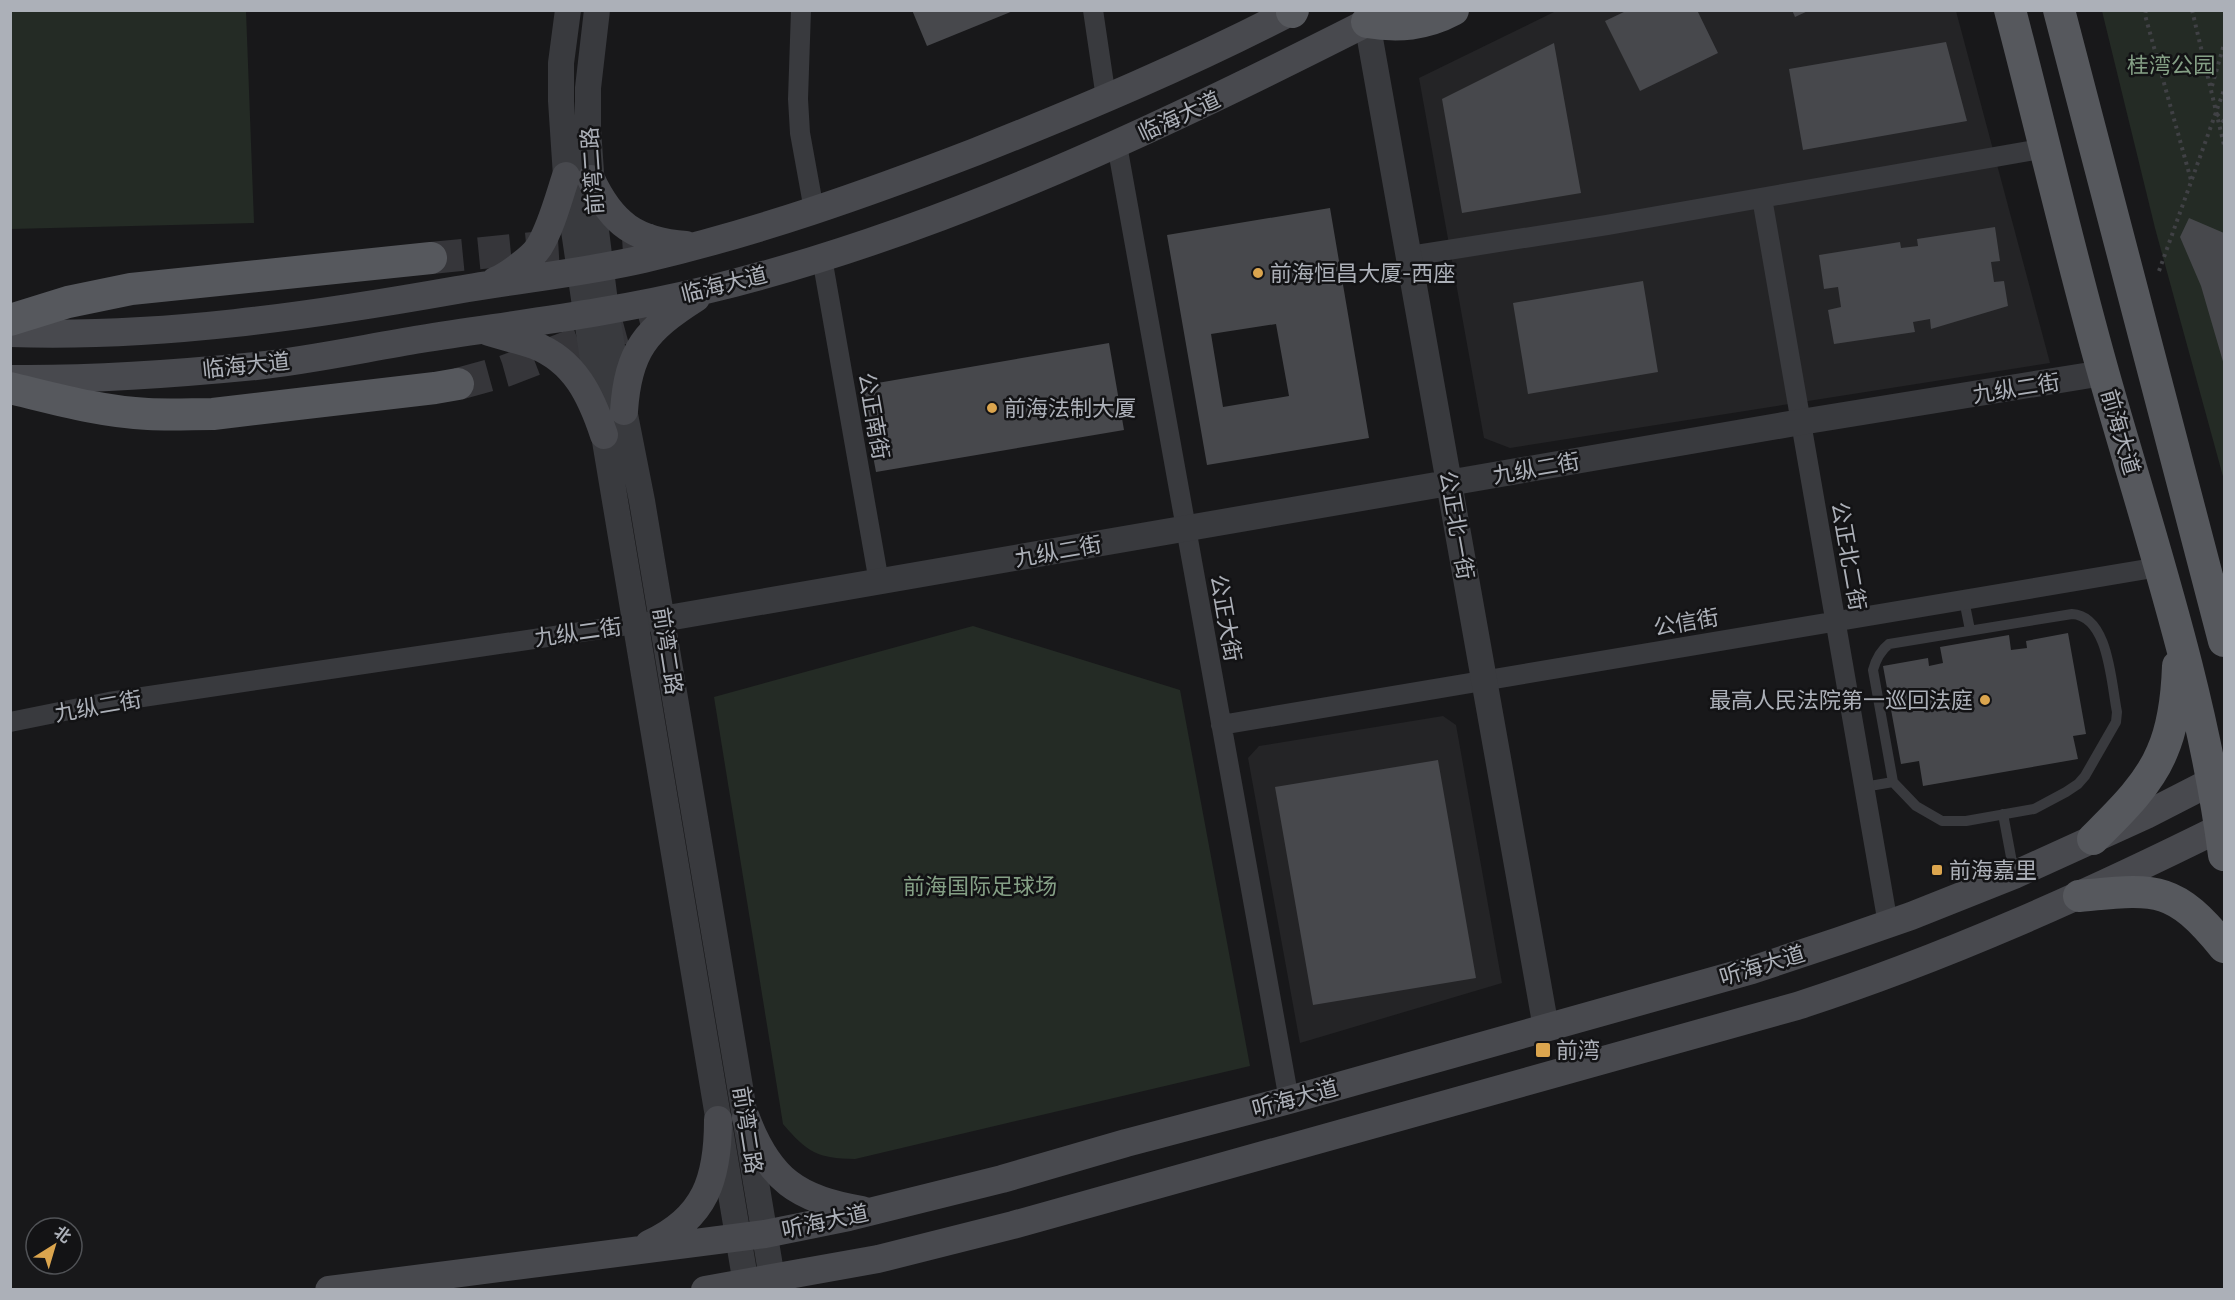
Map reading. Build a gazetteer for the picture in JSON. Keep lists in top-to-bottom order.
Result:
{
  "streets": {
    "main road": ["临海大道", "前海大道", "听海大道"],
    "street": [
      "前湾二路",
      "九纵二街",
      "公正南街",
      "公正北一街",
      "公正北二街",
      "公正大街",
      "公信街"
    ]
  },
  "crossings": [
    ["临海大道", "前湾二路"],
    ["临海大道", "公正南街"],
    ["临海大道", "公正北一街"],
    ["临海大道", "公正大街"],
    ["前湾二路", "九纵二街"],
    ["前湾二路", "听海大道"],
    ["九纵二街", "公正南街"],
    ["九纵二街", "前海大道"],
    ["九纵二街", "公正北一街"],
    ["九纵二街", "公正北二街"],
    ["九纵二街", "公正大街"],
    ["前海大道", "公信街"],
    ["前海大道", "听海大道"],
    ["公正北一街", "公信街"],
    ["公正北一街", "听海大道"],
    ["公正北二街", "公信街"],
    ["公正北二街", "听海大道"],
    ["公正大街", "公信街"],
    ["公正大街", "听海大道"]
  ],
  "parks": ["桂湾公园", "前海国际足球场"],
  "places": {
    "other": ["前海恒昌大厦-西座", "前海法制大厦", "最高人民法院第一巡回法庭"],
    "transit": ["前海嘉里", "前湾"]
  },
  "north": "top right"
}
